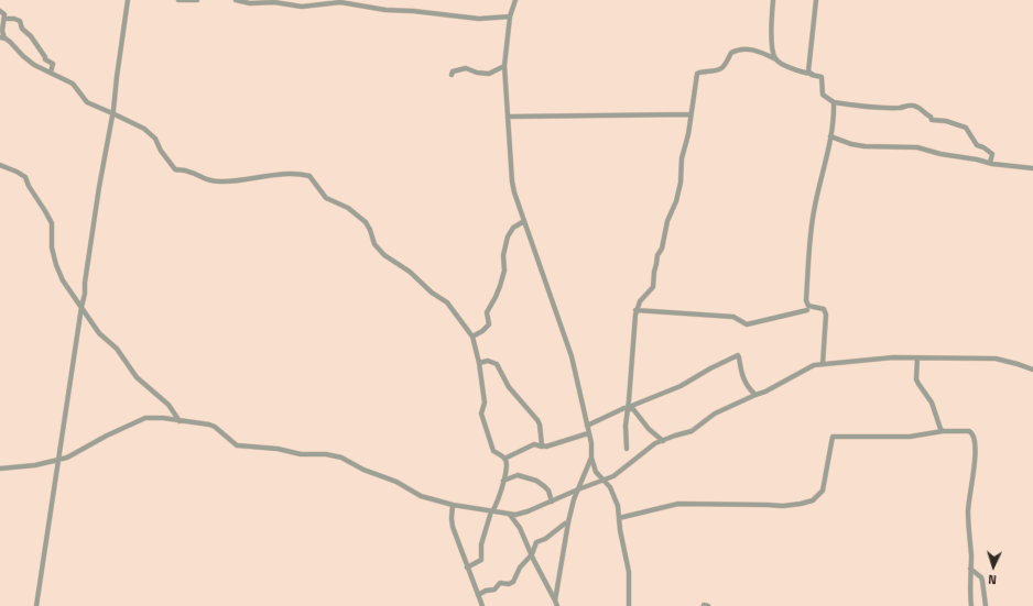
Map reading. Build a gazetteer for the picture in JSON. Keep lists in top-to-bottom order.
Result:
{
  "north": "bottom"
}
